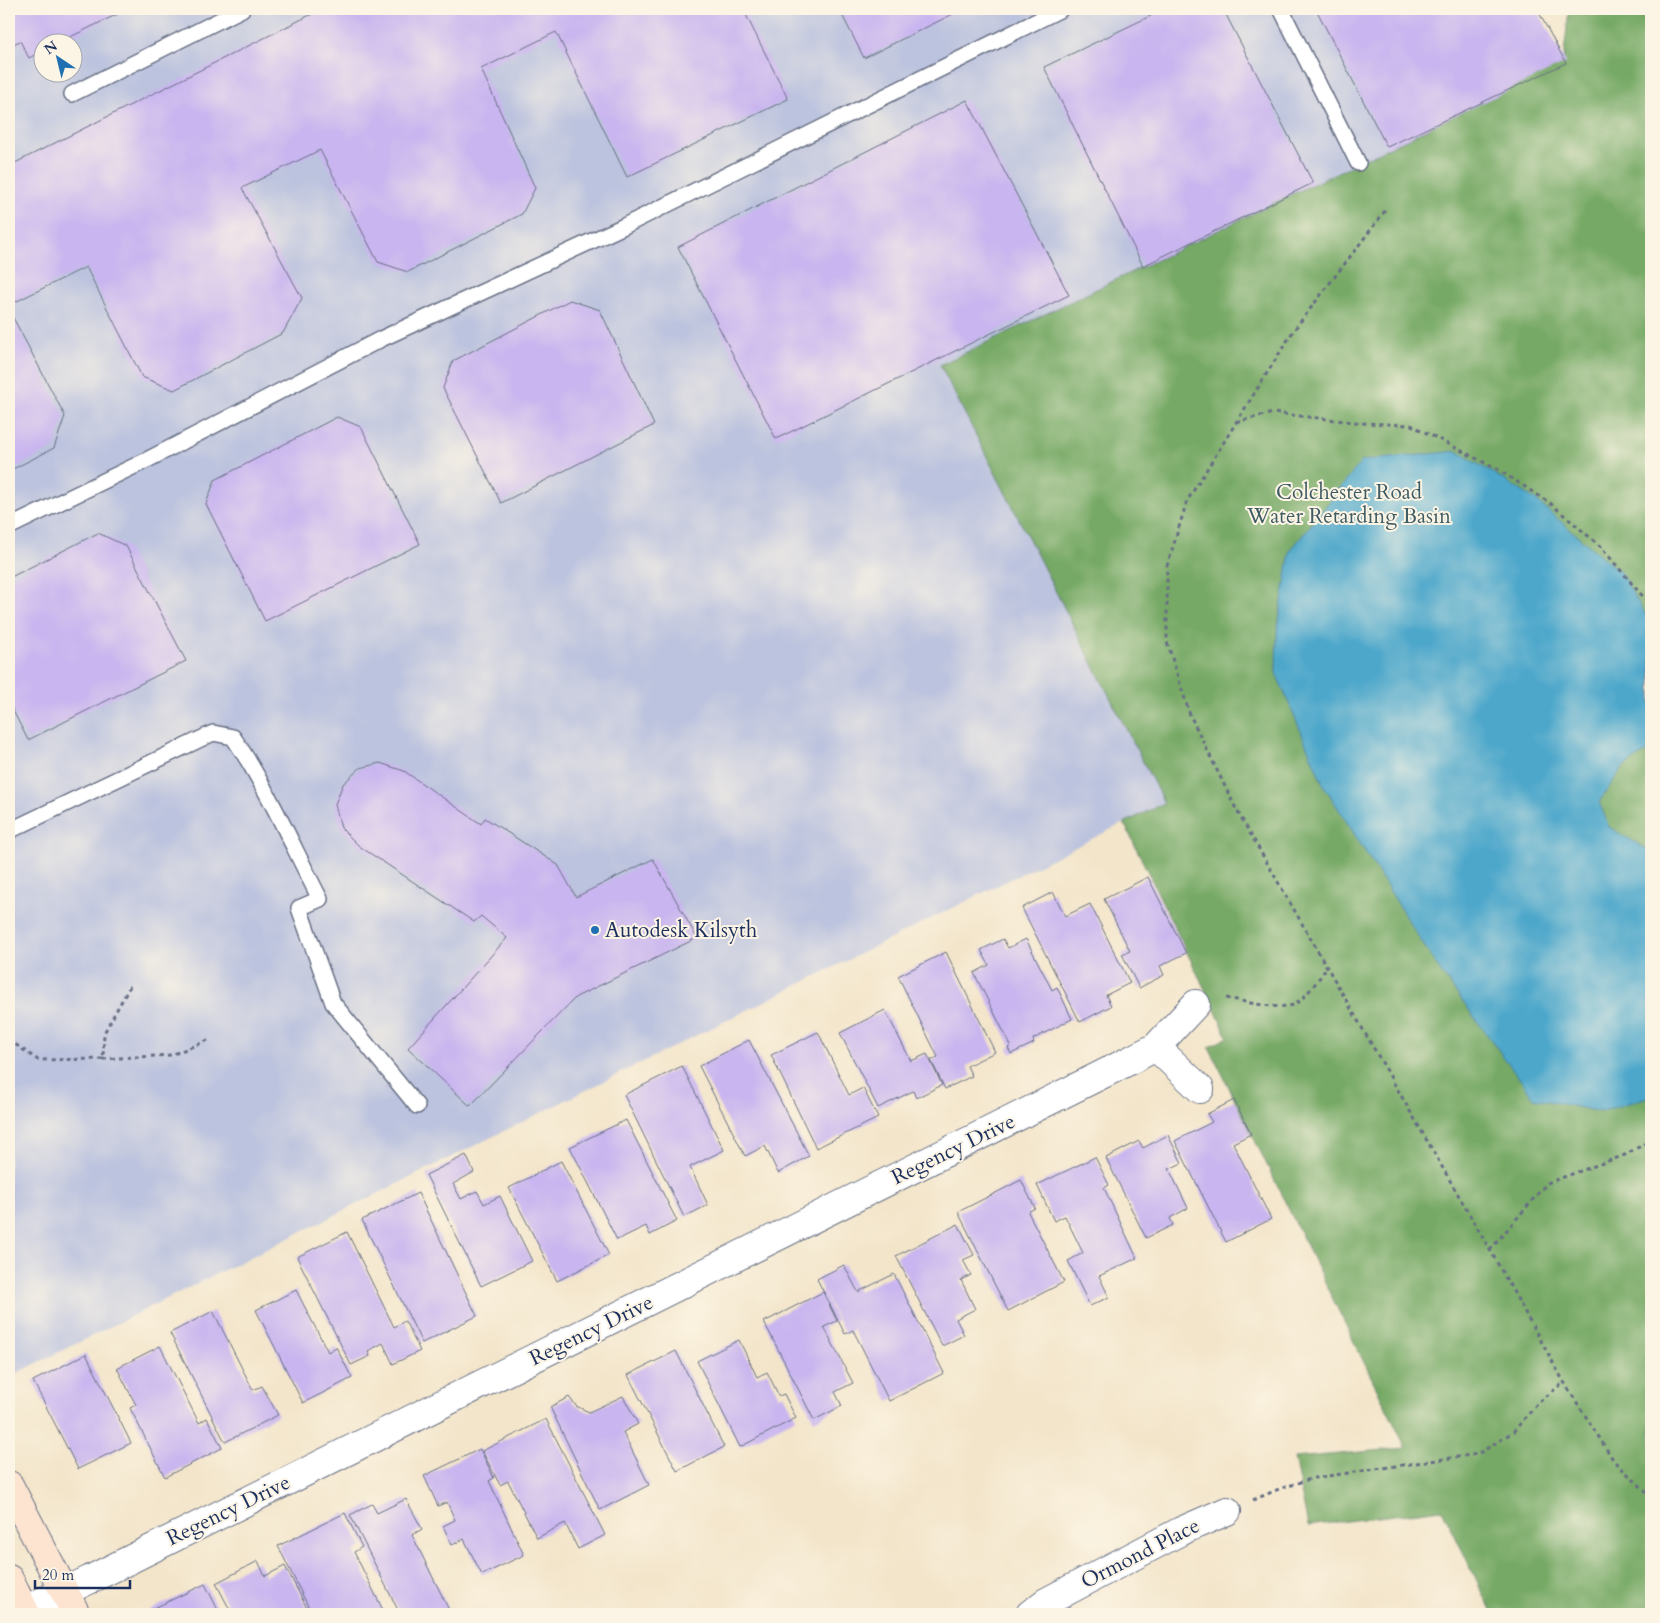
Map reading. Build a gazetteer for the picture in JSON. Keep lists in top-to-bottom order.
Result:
{
  "streets": {
    "street": ["Regency Drive", "Ormond Place"]
  },
  "parks": ["Colchester Road Water Retarding Basin"],
  "places": ["Autodesk Kilsyth"],
  "scale_bar": "20 m",
  "north": "top left"
}
